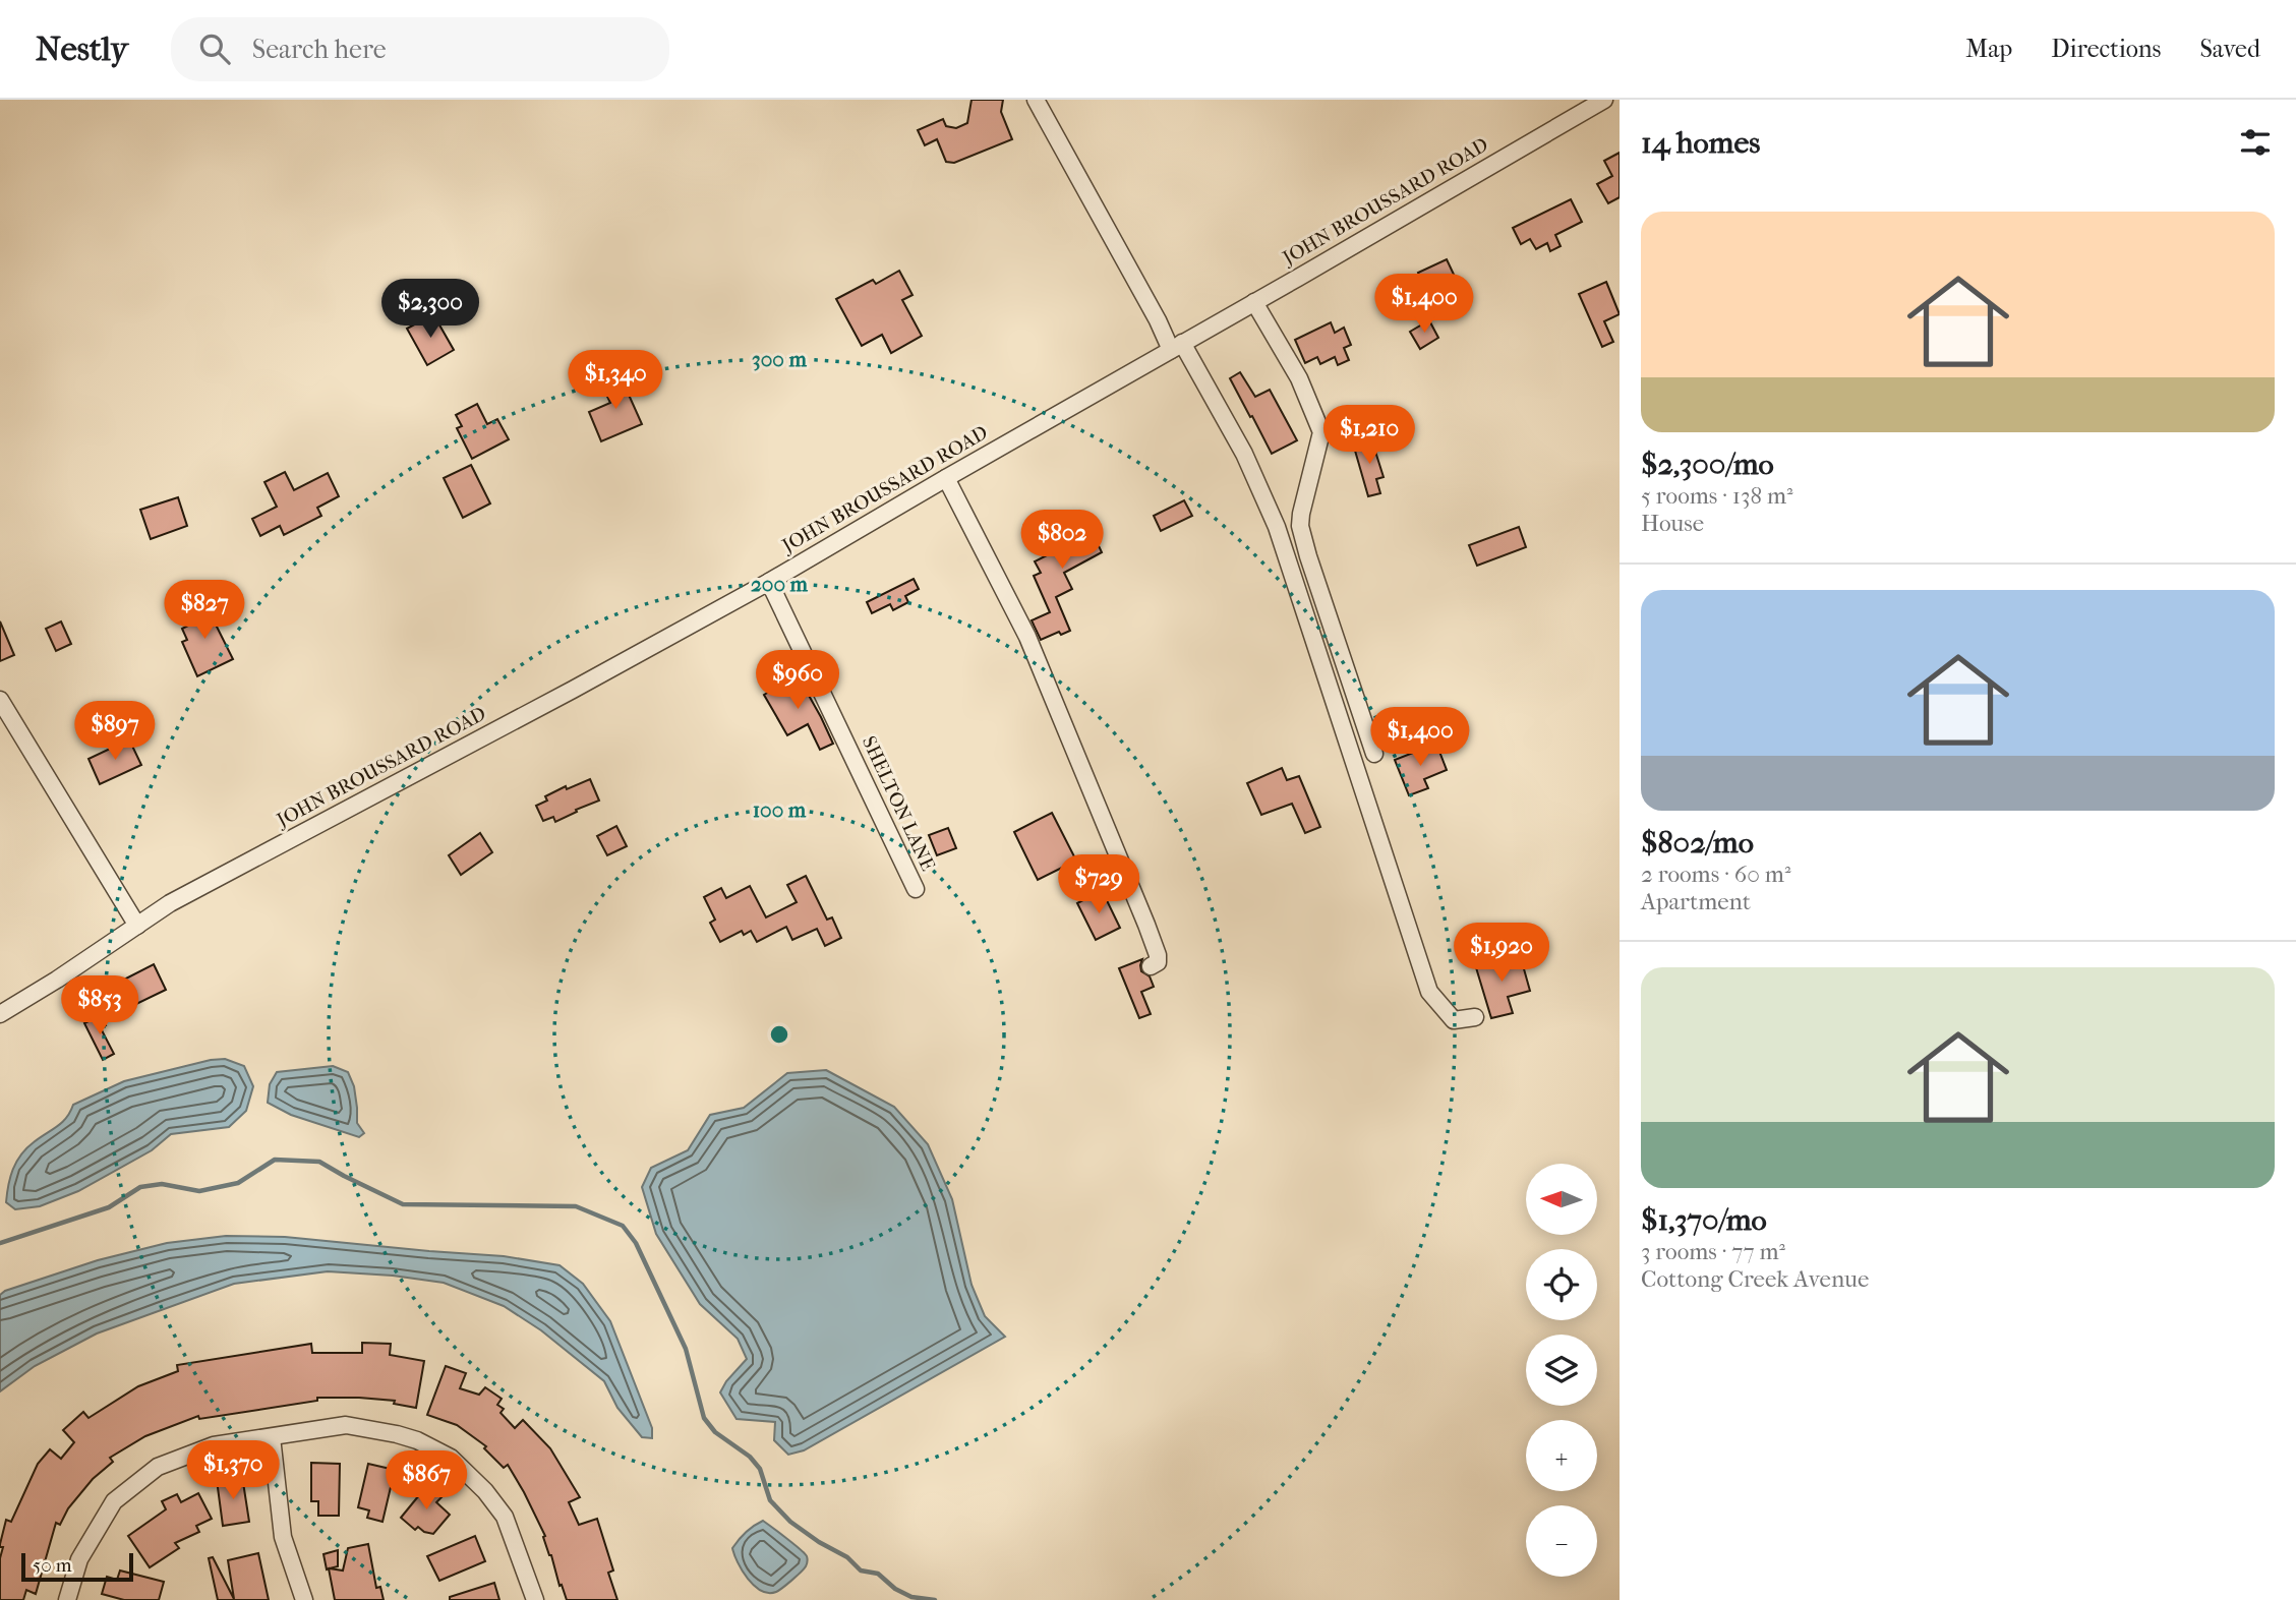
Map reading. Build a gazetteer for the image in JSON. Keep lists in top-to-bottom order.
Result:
{
  "streets": {
    "street": ["JOHN BROUSSARD ROAD", "SHELTON LANE"]
  },
  "crossings": [
    ["JOHN BROUSSARD ROAD", "SHELTON LANE"]
  ],
  "scale_bar": "50 m",
  "north": "left",
  "page": {
    "header": "Nestly",
    "search": "Search here",
    "nav": ["Map", "Directions", "Saved"],
    "heading": "14 homes",
    "list": [
      {
        "name": "$2,300/mo",
        "note": "5 rooms · 138 m² · House"
      },
      {
        "name": "$802/mo",
        "note": "2 rooms · 60 m² · Apartment"
      },
      {
        "name": "$1,370/mo",
        "note": "3 rooms · 77 m² · Cottong Creek Avenue"
      }
    ],
    "price": [
      "$1,400",
      "$2,300",
      "$1,340",
      "$1,210",
      "$802",
      "$827",
      "$960",
      "$897",
      "$1,400",
      "$729",
      "$1,920",
      "$853",
      "$1,370",
      "$867"
    ],
    "map_buttons": ["+", "−"],
    "scale": "50 m"
  },
  "rings": ["300 m", "200 m", "100 m"]
}
